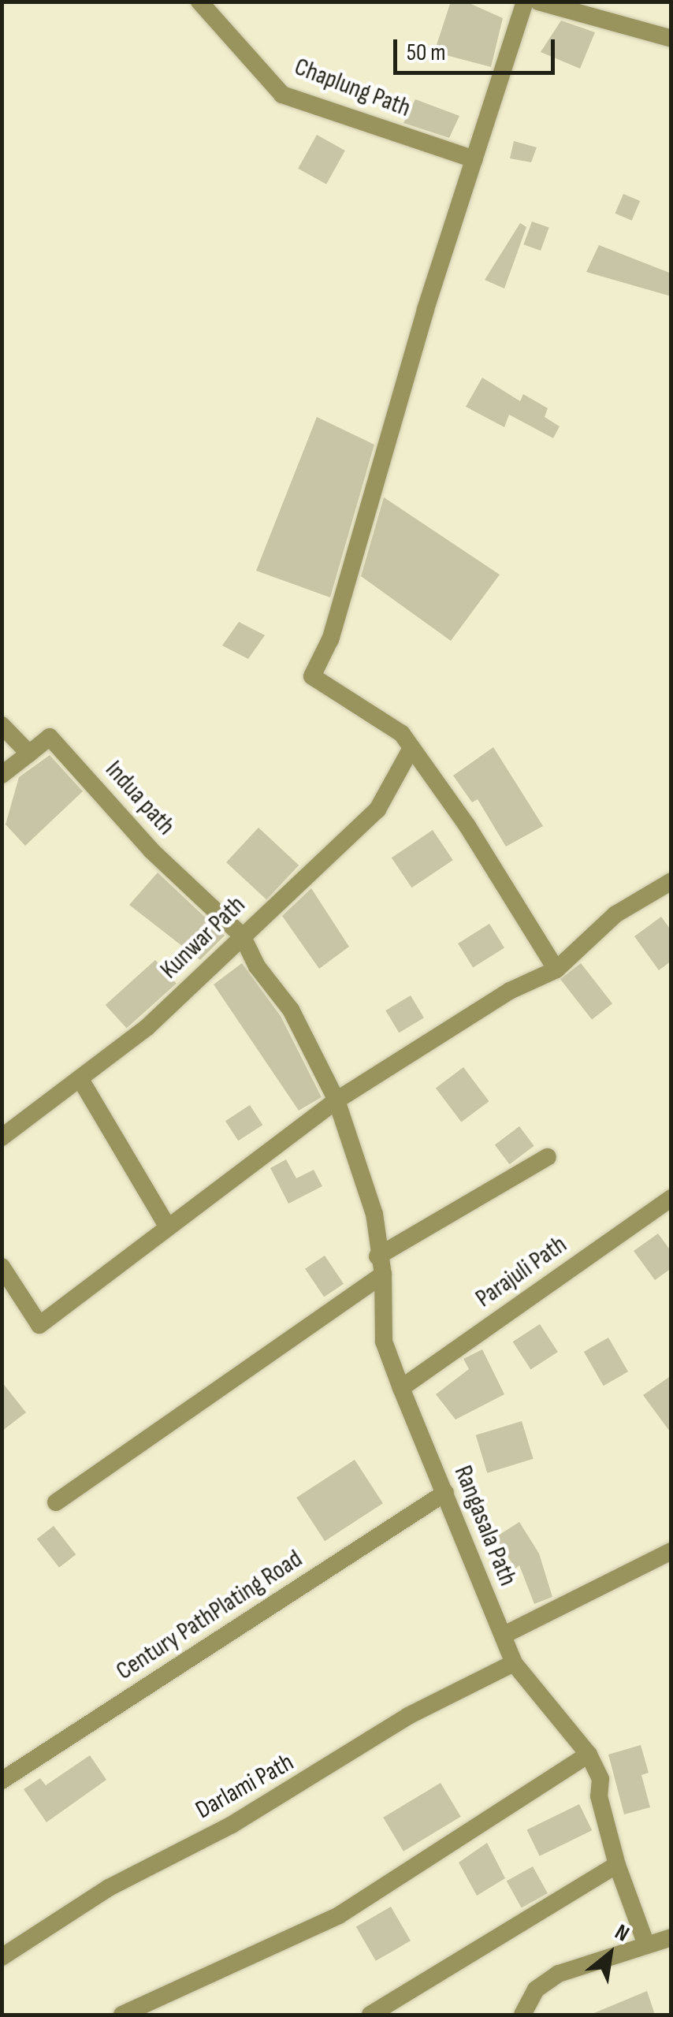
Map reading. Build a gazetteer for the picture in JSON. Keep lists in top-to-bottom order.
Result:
{
  "streets": {
    "street": [
      "Chaplung Path",
      "Indua path",
      "Kunwar Path",
      "Parajuli Path",
      "Rangasala Path",
      "Century PathPlating Road",
      "Darlami Path"
    ]
  },
  "crossings": [
    ["Indua path", "Kunwar Path"],
    ["Indua path", "Rangasala Path"],
    ["Kunwar Path", "Rangasala Path"],
    ["Parajuli Path", "Rangasala Path"],
    ["Rangasala Path", "Century PathPlating Road"],
    ["Rangasala Path", "Darlami Path"]
  ],
  "scale_bar": "50 m",
  "north": "top right"
}
